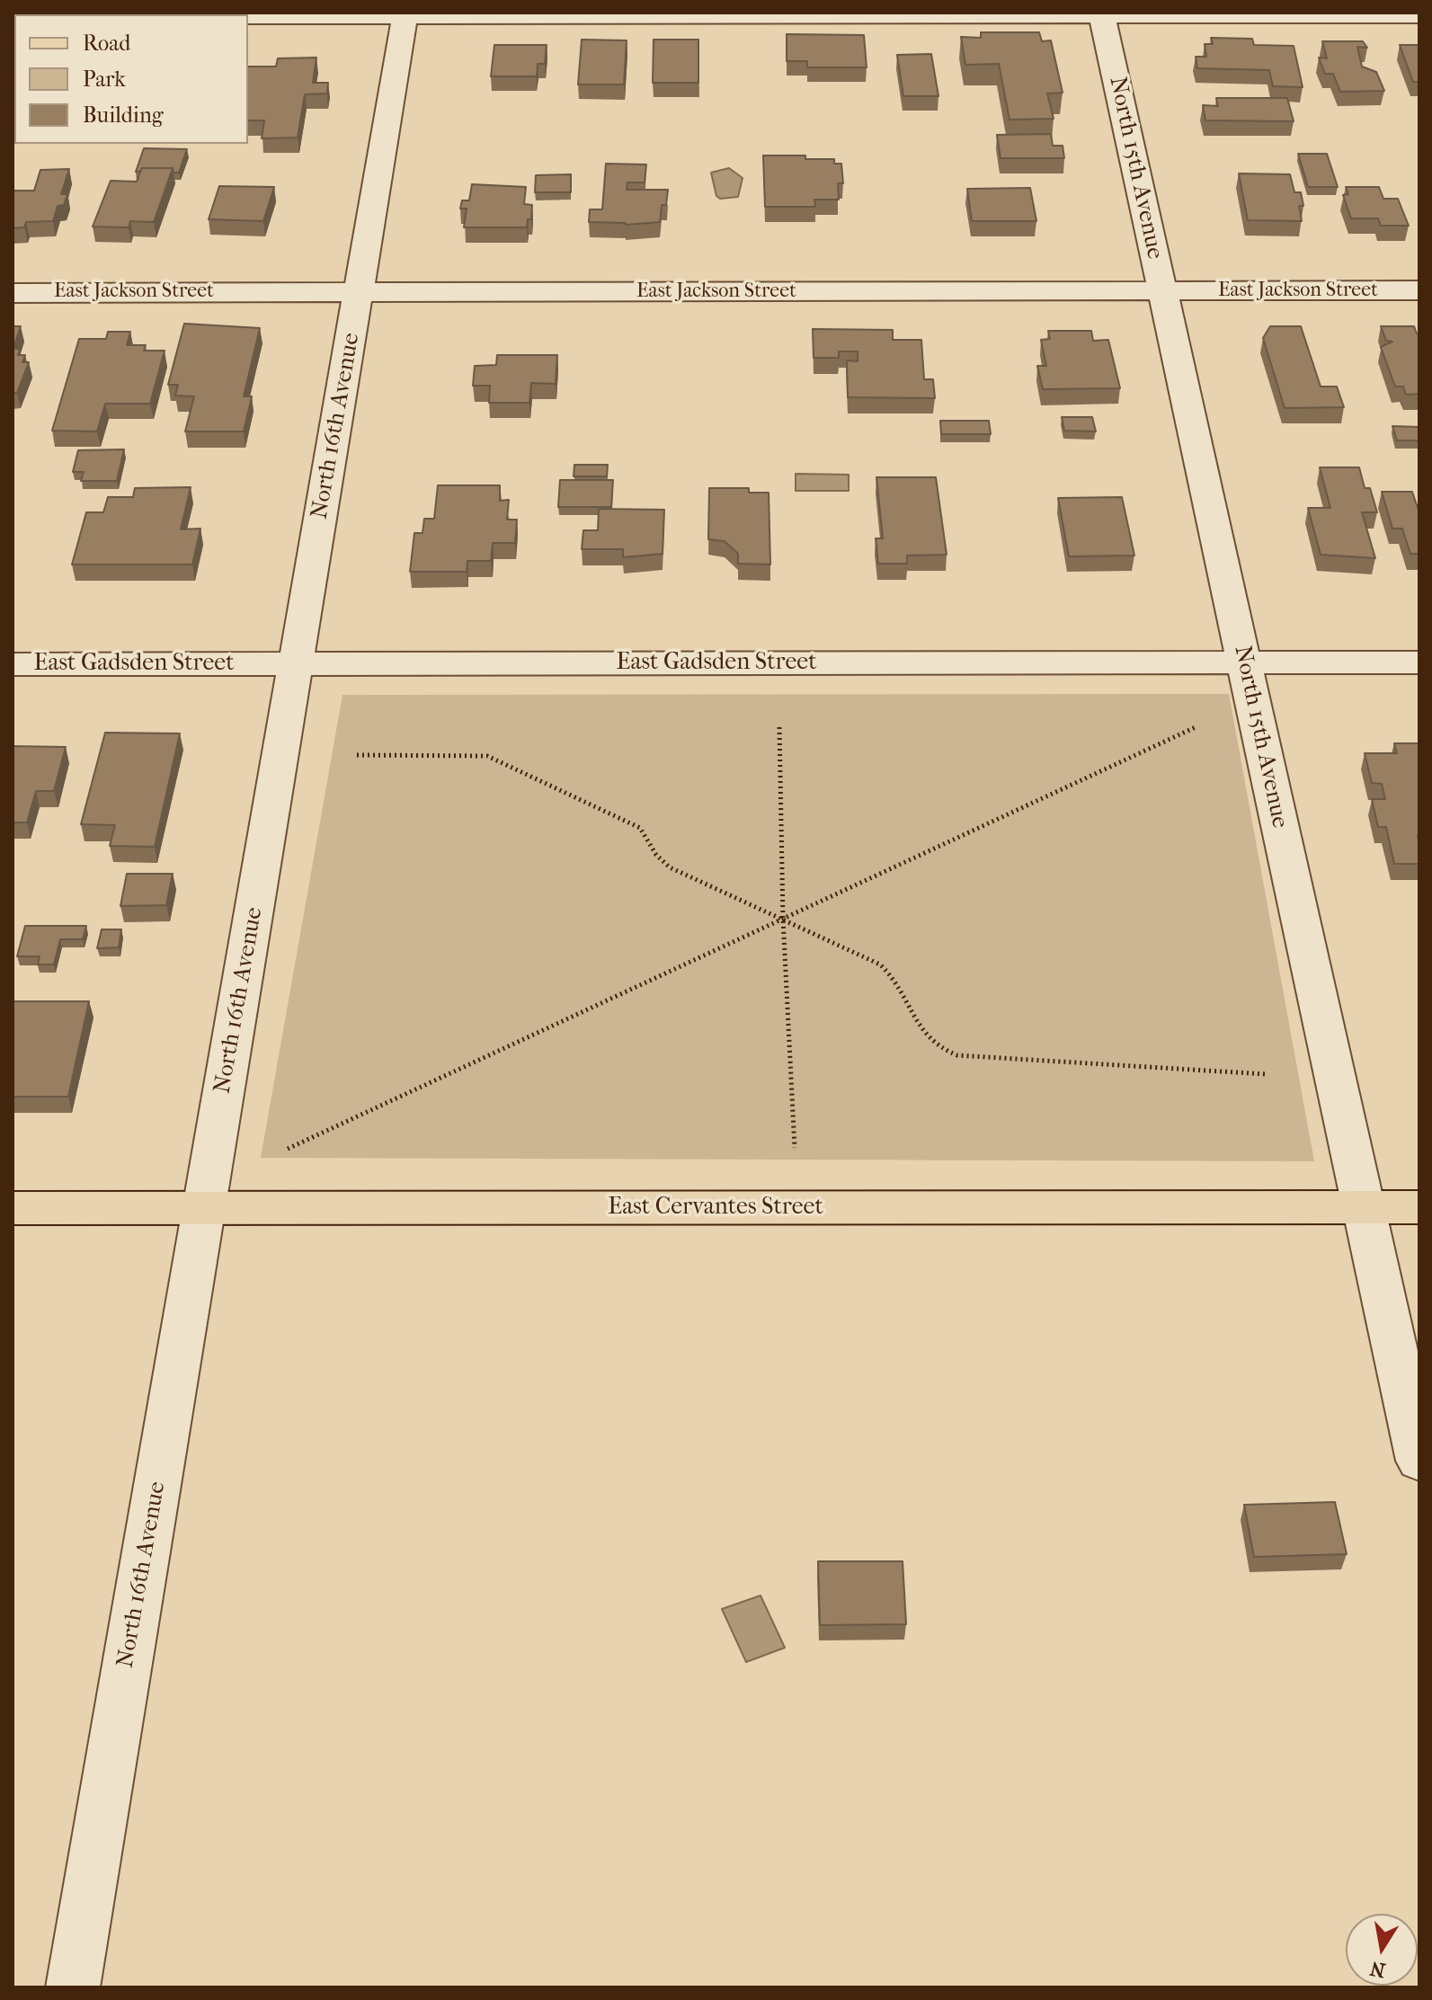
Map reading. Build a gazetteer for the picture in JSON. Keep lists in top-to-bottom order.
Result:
{
  "streets": {
    "main road": ["East Cervantes Street"],
    "street": [
      "North 15th Avenue",
      "East Jackson Street",
      "North 16th Avenue",
      "East Gadsden Street"
    ]
  },
  "crossings": [
    ["North 15th Avenue", "East Jackson Street"],
    ["North 15th Avenue", "East Gadsden Street"],
    ["North 15th Avenue", "East Cervantes Street"],
    ["East Jackson Street", "North 16th Avenue"],
    ["North 16th Avenue", "East Gadsden Street"],
    ["North 16th Avenue", "East Cervantes Street"]
  ],
  "legend": ["Road", "Park", "Building"],
  "north": "bottom"
}
